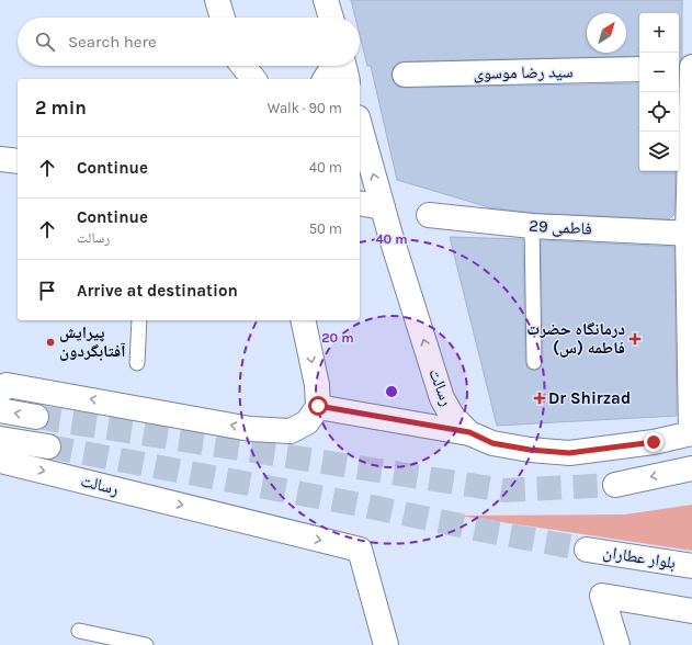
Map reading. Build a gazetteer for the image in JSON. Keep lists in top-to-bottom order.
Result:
{
  "streets": {
    "street": [
      "سید رضا موسوی",
      "فاطمی 29",
      "رسالت",
      "بلوار عطاران"
    ]
  },
  "places": {
    "health": ["درمانگاه حضرت فاطمه (س)", "Dr Shirzad"],
    "other": ["پیرایش آفتابگردون"]
  },
  "north": "top right",
  "page": {
    "map_buttons": ["+", "−"],
    "search": "Search here",
    "heading": ["2 min", "Walk · 90 m"],
    "list": [
      ["Continue", "40 m"],
      ["Continue", "رسالت", "50 m"],
      "Arrive at destination"
    ]
  },
  "rings": ["40 m", "20 m"]
}
